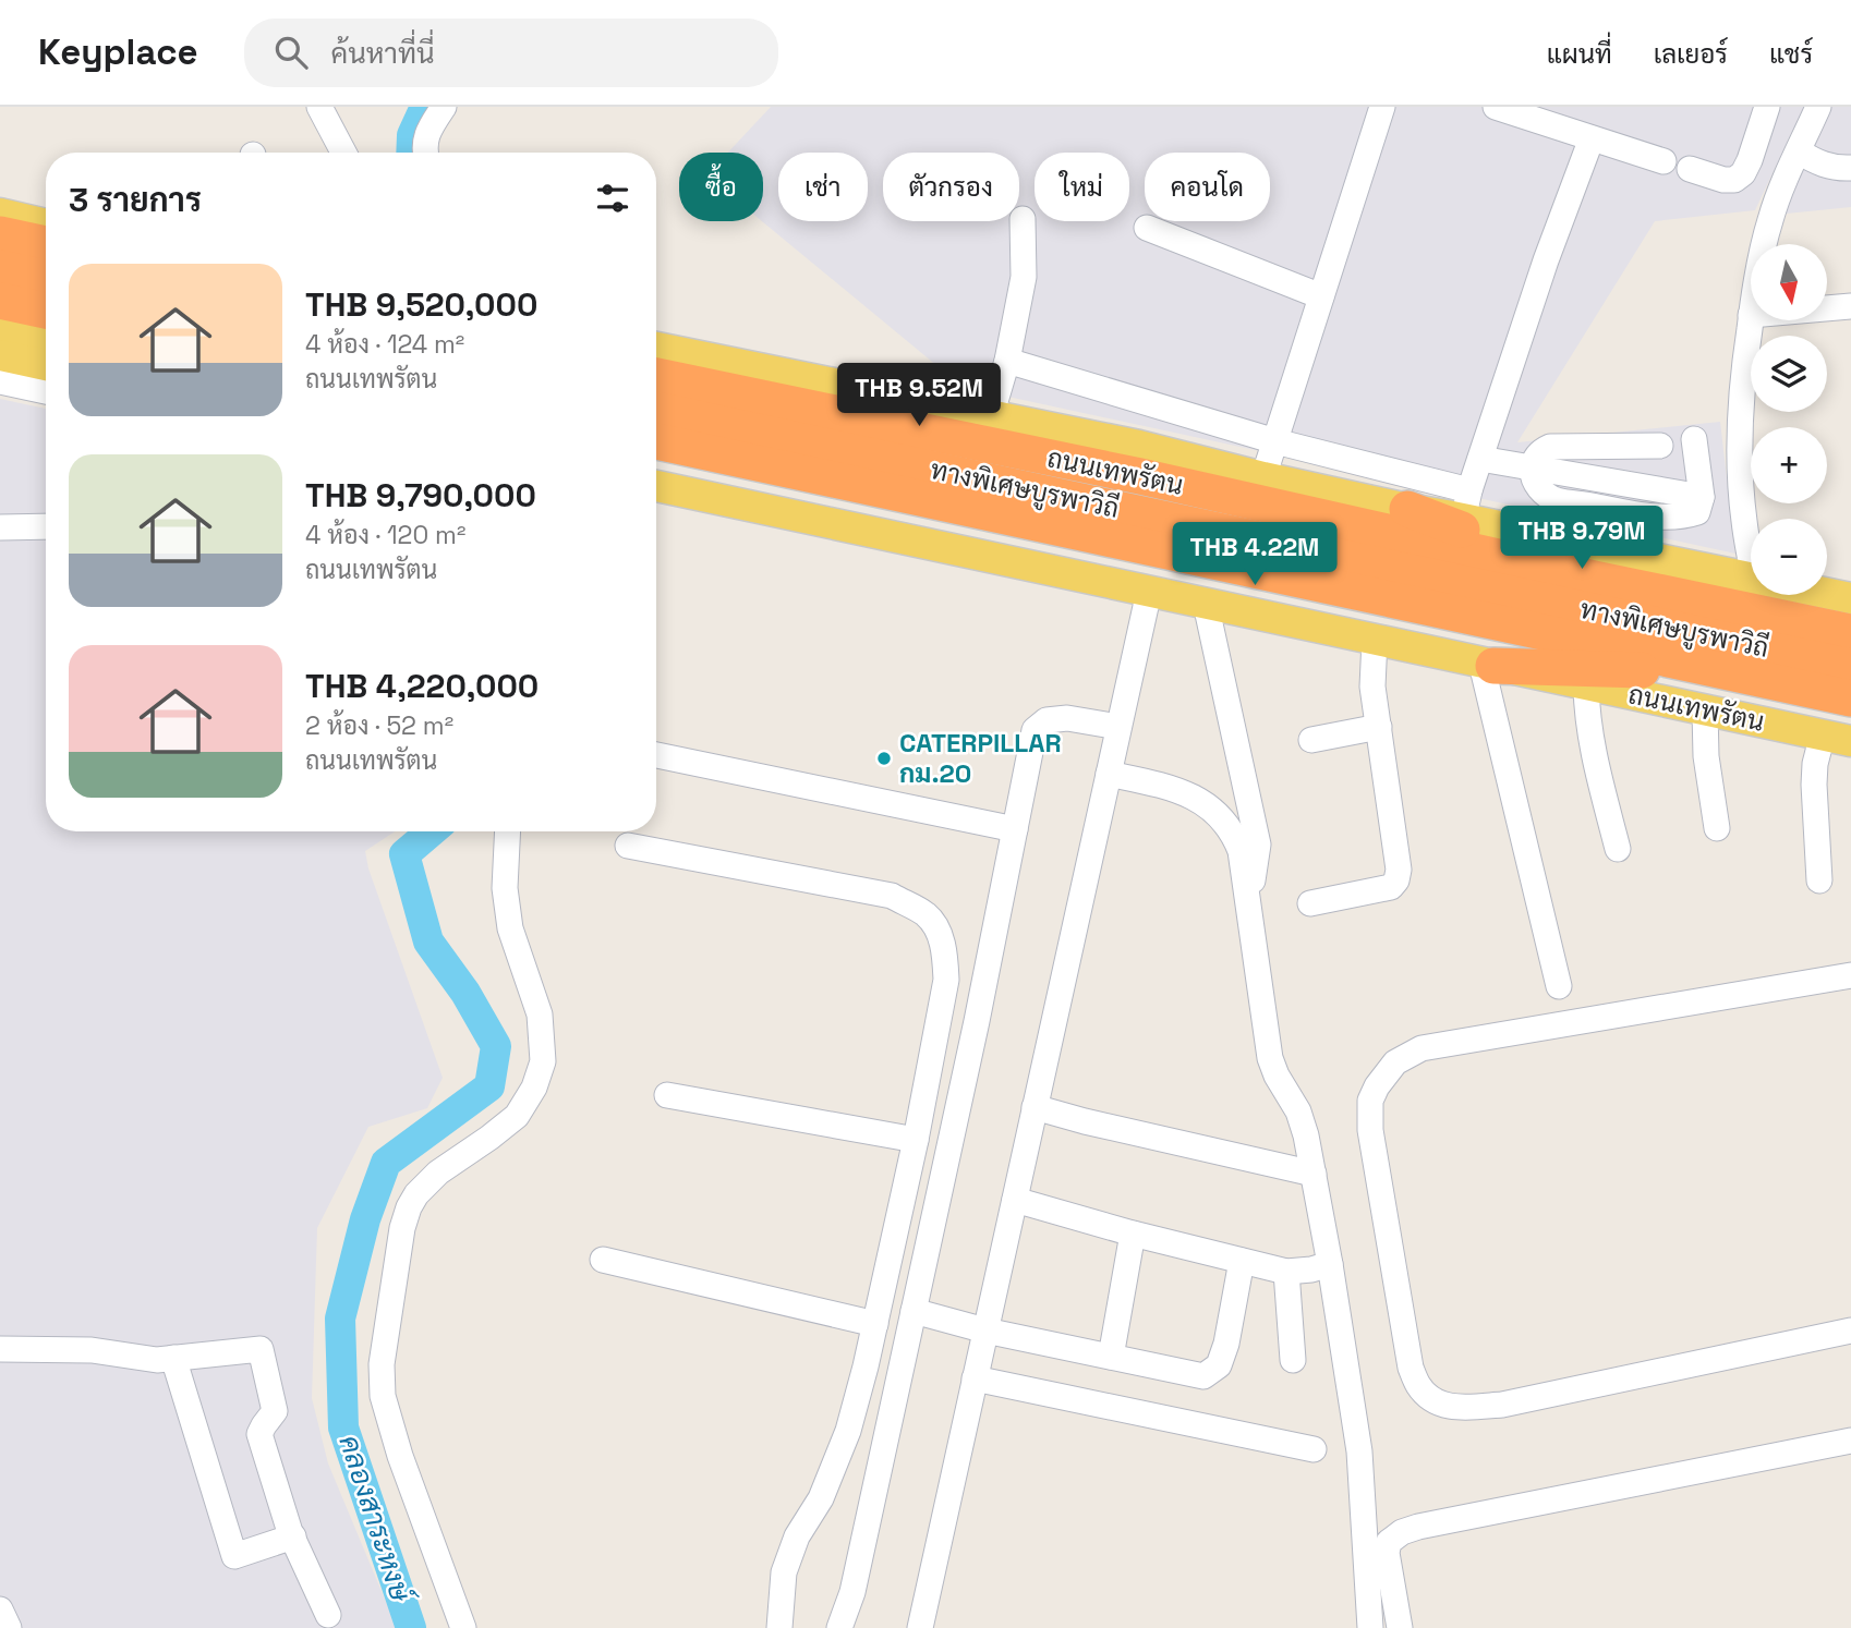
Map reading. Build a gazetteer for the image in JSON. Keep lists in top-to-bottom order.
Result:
{
  "streets": {
    "highway": ["ถนนเทพรัตน", "ทางพิเศษบูรพาวิถี"]
  },
  "water": ["คลองสาระหงษ์"],
  "places": ["CATERPILLAR กม.20"],
  "north": "bottom",
  "page": {
    "header": "Keyplace",
    "search": "ค้นหาที่นี่",
    "nav": ["แผนที่", "เลเยอร์", "แชร์"],
    "chip": [
      "ซื้อ",
      "เช่า",
      "ตัวกรอง",
      "ใหม่",
      "คอนโด"
    ],
    "heading": "3 รายการ",
    "map_buttons": ["+", "−"],
    "list": [
      {
        "name": "THB 9,520,000",
        "note": "4 ห้อง · 124 m² · ถนนเทพรัตน"
      },
      {
        "name": "THB 9,790,000",
        "note": "4 ห้อง · 120 m² · ถนนเทพรัตน"
      },
      {
        "name": "THB 4,220,000",
        "note": "2 ห้อง · 52 m² · ถนนเทพรัตน"
      }
    ],
    "price": ["THB 9.52M", "THB 9.79M", "THB 4.22M"]
  }
}
